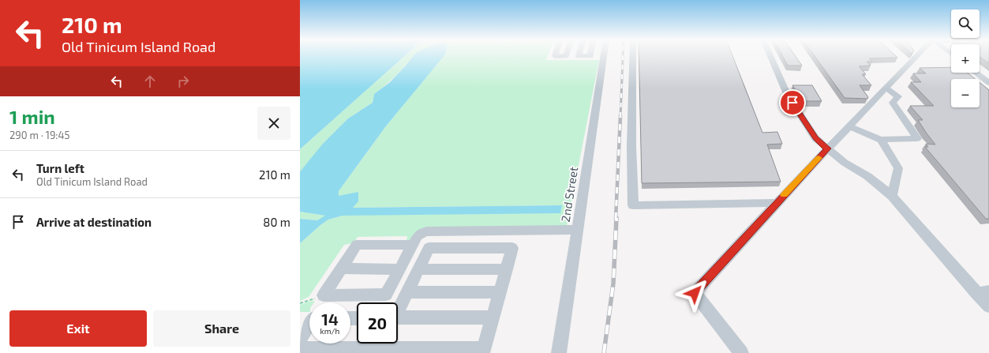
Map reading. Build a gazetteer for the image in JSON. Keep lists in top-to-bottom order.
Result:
{
  "streets": {
    "street": ["2nd Street"]
  },
  "page": {
    "turn": ["210 m", "Old Tinicum Island Road"],
    "map_buttons": ["+", "−"],
    "heading": ["1 min", "290 m · 19:45"],
    "list": [
      {
        "name": "Turn left",
        "note": "Old Tinicum Island Road",
        "value": "210 m"
      },
      {
        "name": "Arrive at destination",
        "value": "80 m"
      }
    ],
    "speed": "14 km/h",
    "limit": "20",
    "buttons": ["Exit", "Share"]
  }
}
